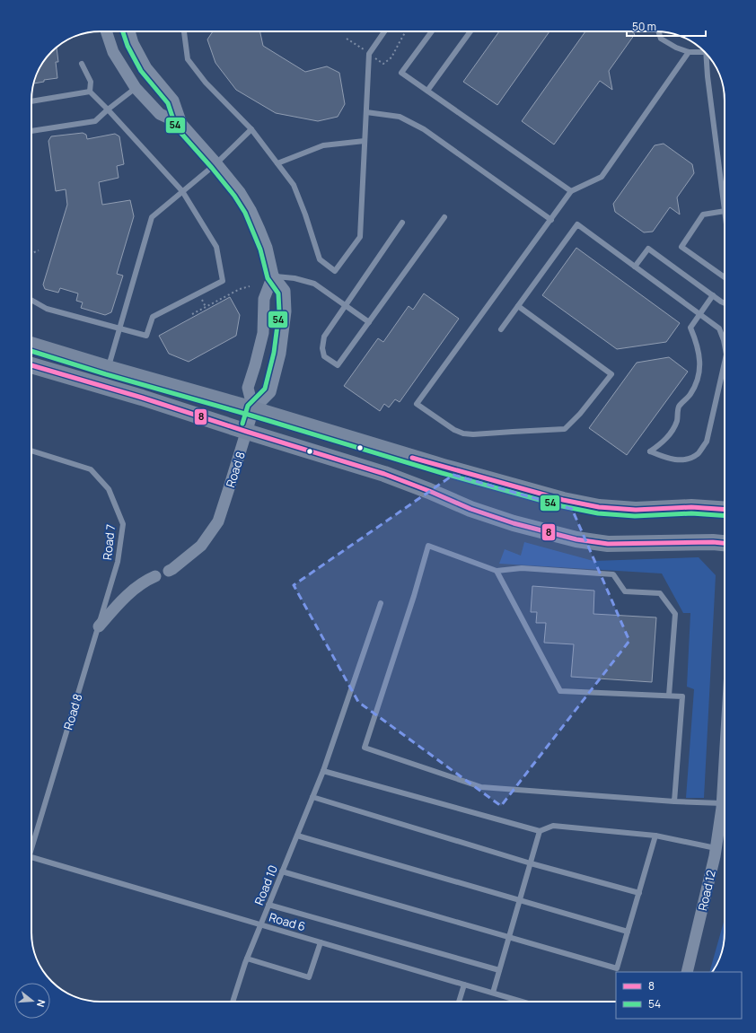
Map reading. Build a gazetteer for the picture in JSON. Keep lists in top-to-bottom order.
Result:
{
  "streets": {
    "street": ["Road 8", "Road 12"],
    "lane": ["Road 7", "Road 10", "Road 6"]
  },
  "crossings": [
    ["Road 8", "Road 7"],
    ["Road 10", "Road 6"]
  ],
  "lines": ["transit line 54", "transit line 8"],
  "legend": ["8", "54"],
  "scale_bar": "50 m",
  "north": "right"
}
